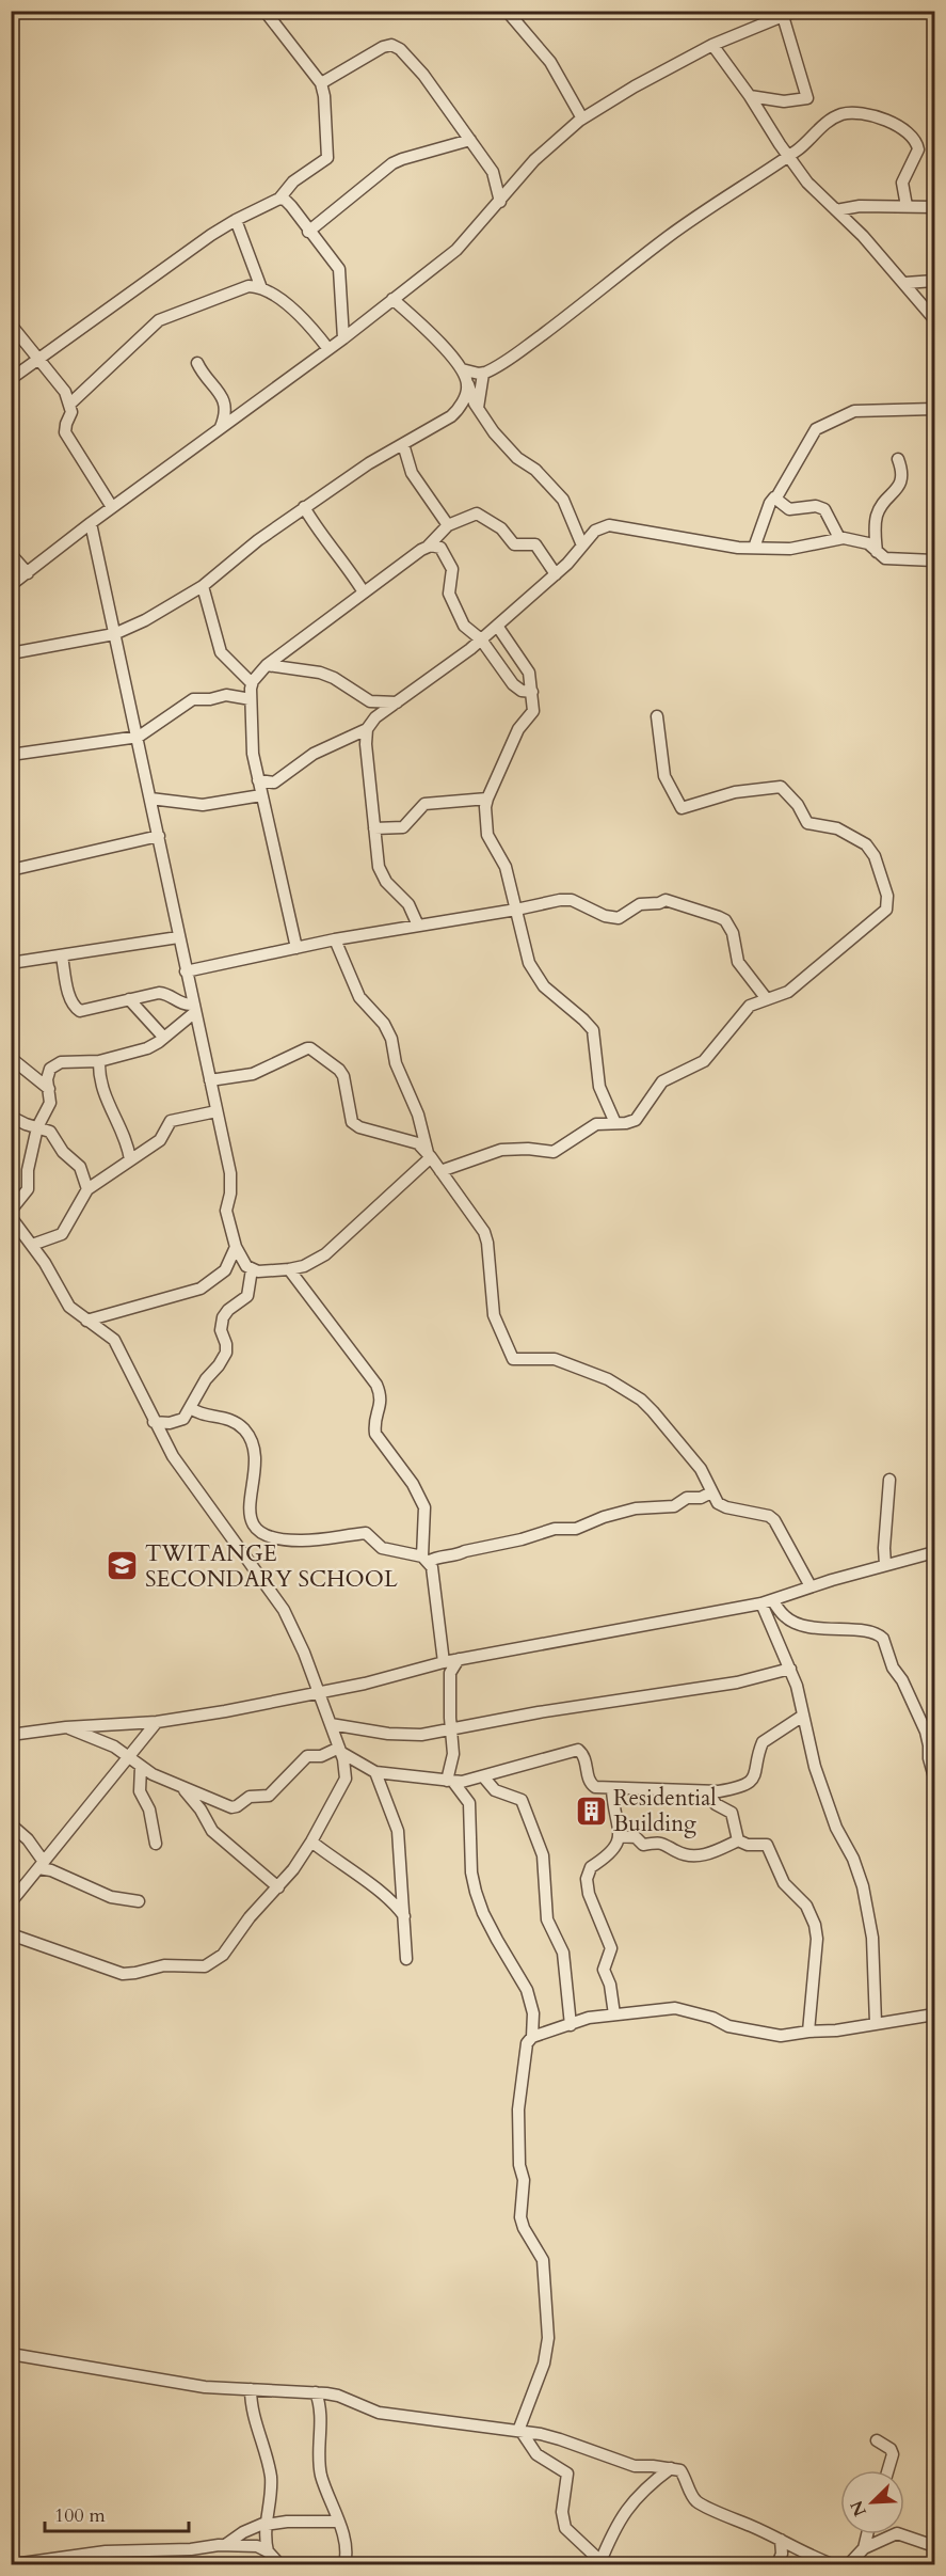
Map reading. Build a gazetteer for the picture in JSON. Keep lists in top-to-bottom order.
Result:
{
  "places": {
    "school or university": ["TWITANGE SECONDARY SCHOOL"],
    "building": ["Residential Building"]
  },
  "scale_bar": "100 m",
  "north": "bottom left"
}
